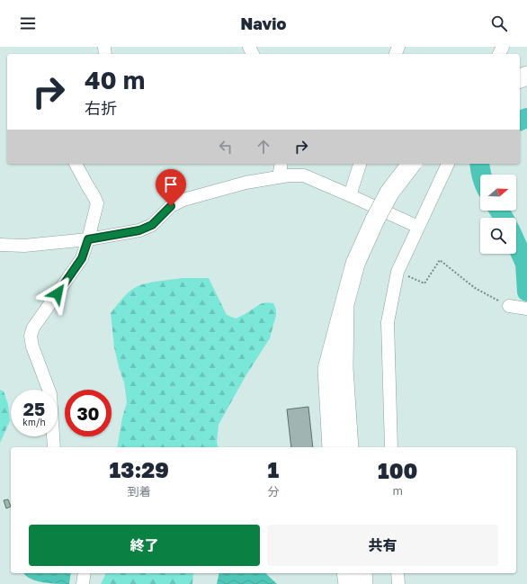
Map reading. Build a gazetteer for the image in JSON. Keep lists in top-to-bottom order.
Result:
{
  "north": "right",
  "page": {
    "header": "Navio",
    "turn": ["40 m", "右折"],
    "speed": "25 km/h",
    "limit": "30",
    "eta": [
      "13:29",
      "到着",
      "1",
      "分",
      "100",
      "m"
    ],
    "buttons": ["終了", "共有"]
  }
}
